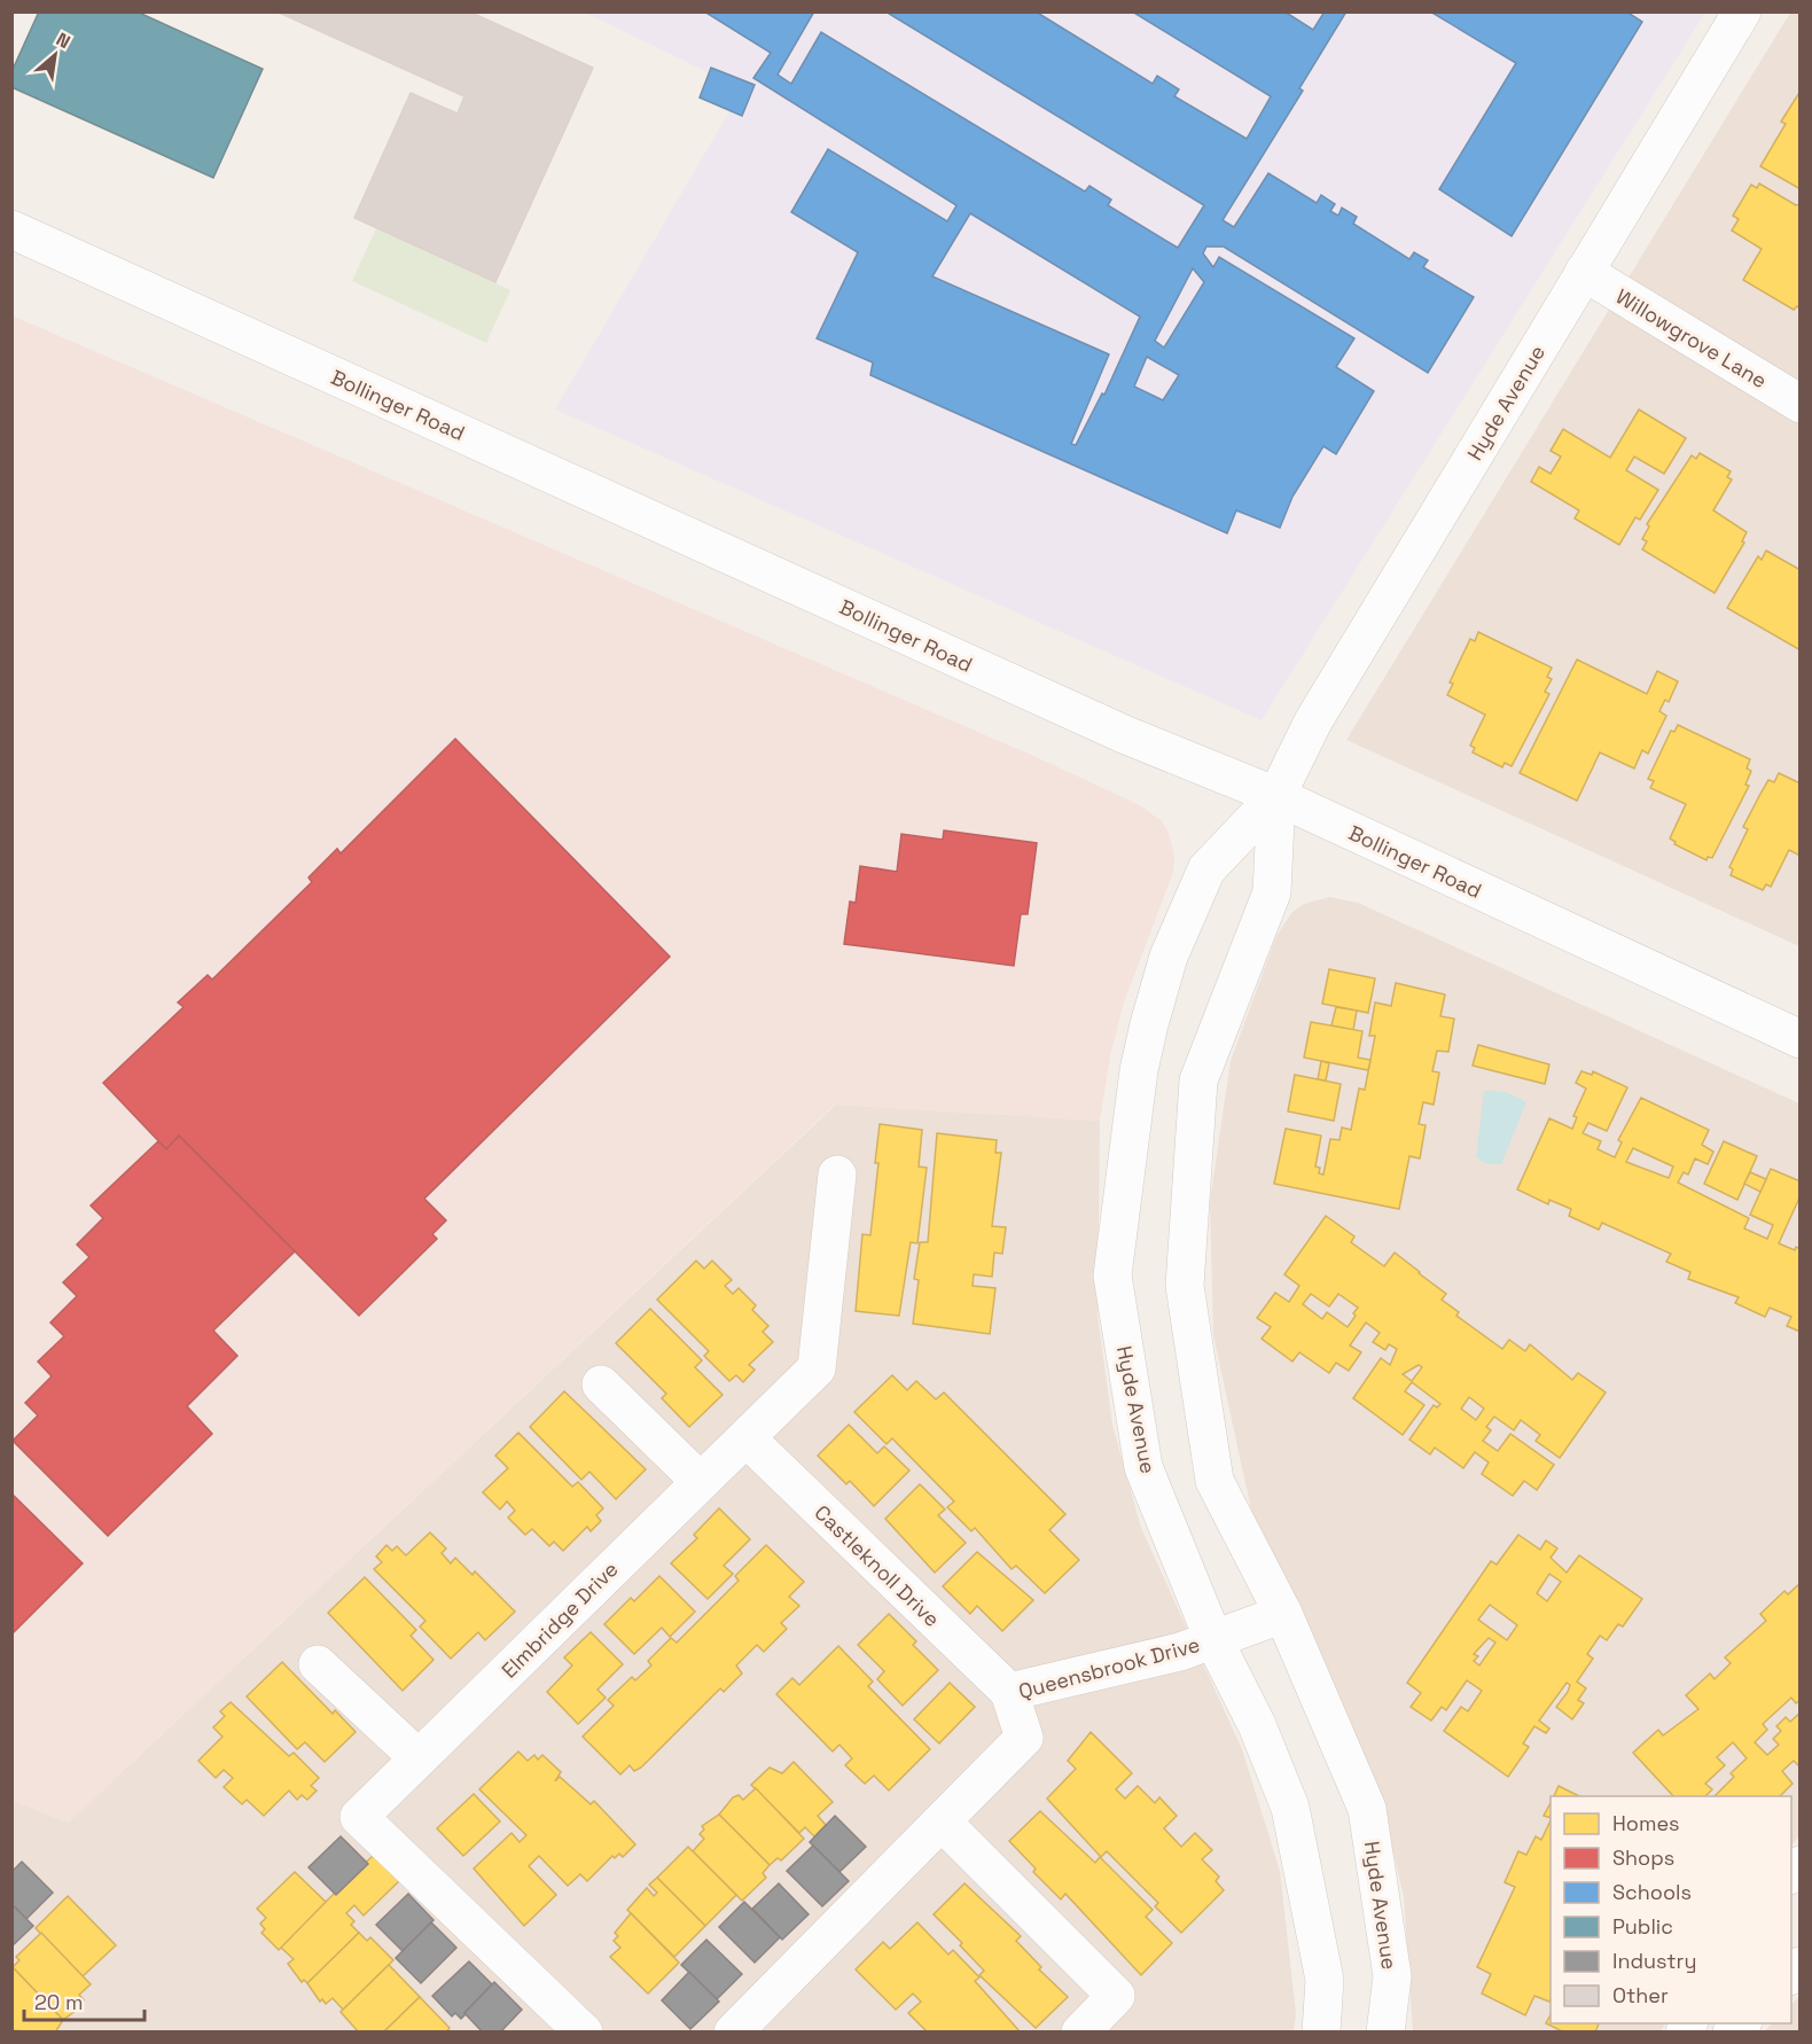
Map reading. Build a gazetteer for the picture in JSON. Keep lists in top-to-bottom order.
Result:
{
  "streets": {
    "street": [
      "Willowgrove Lane",
      "Hyde Avenue",
      "Bollinger Road",
      "Castleknoll Drive",
      "Elmbridge Drive",
      "Queensbrook Drive"
    ]
  },
  "crossings": [
    ["Willowgrove Lane", "Hyde Avenue"],
    ["Hyde Avenue", "Bollinger Road"],
    ["Hyde Avenue", "Queensbrook Drive"],
    ["Castleknoll Drive", "Elmbridge Drive"],
    ["Castleknoll Drive", "Queensbrook Drive"]
  ],
  "legend": [
    "Homes",
    "Shops",
    "Schools",
    "Public",
    "Industry",
    "Other"
  ],
  "scale_bar": "20 m",
  "north": "top right"
}
